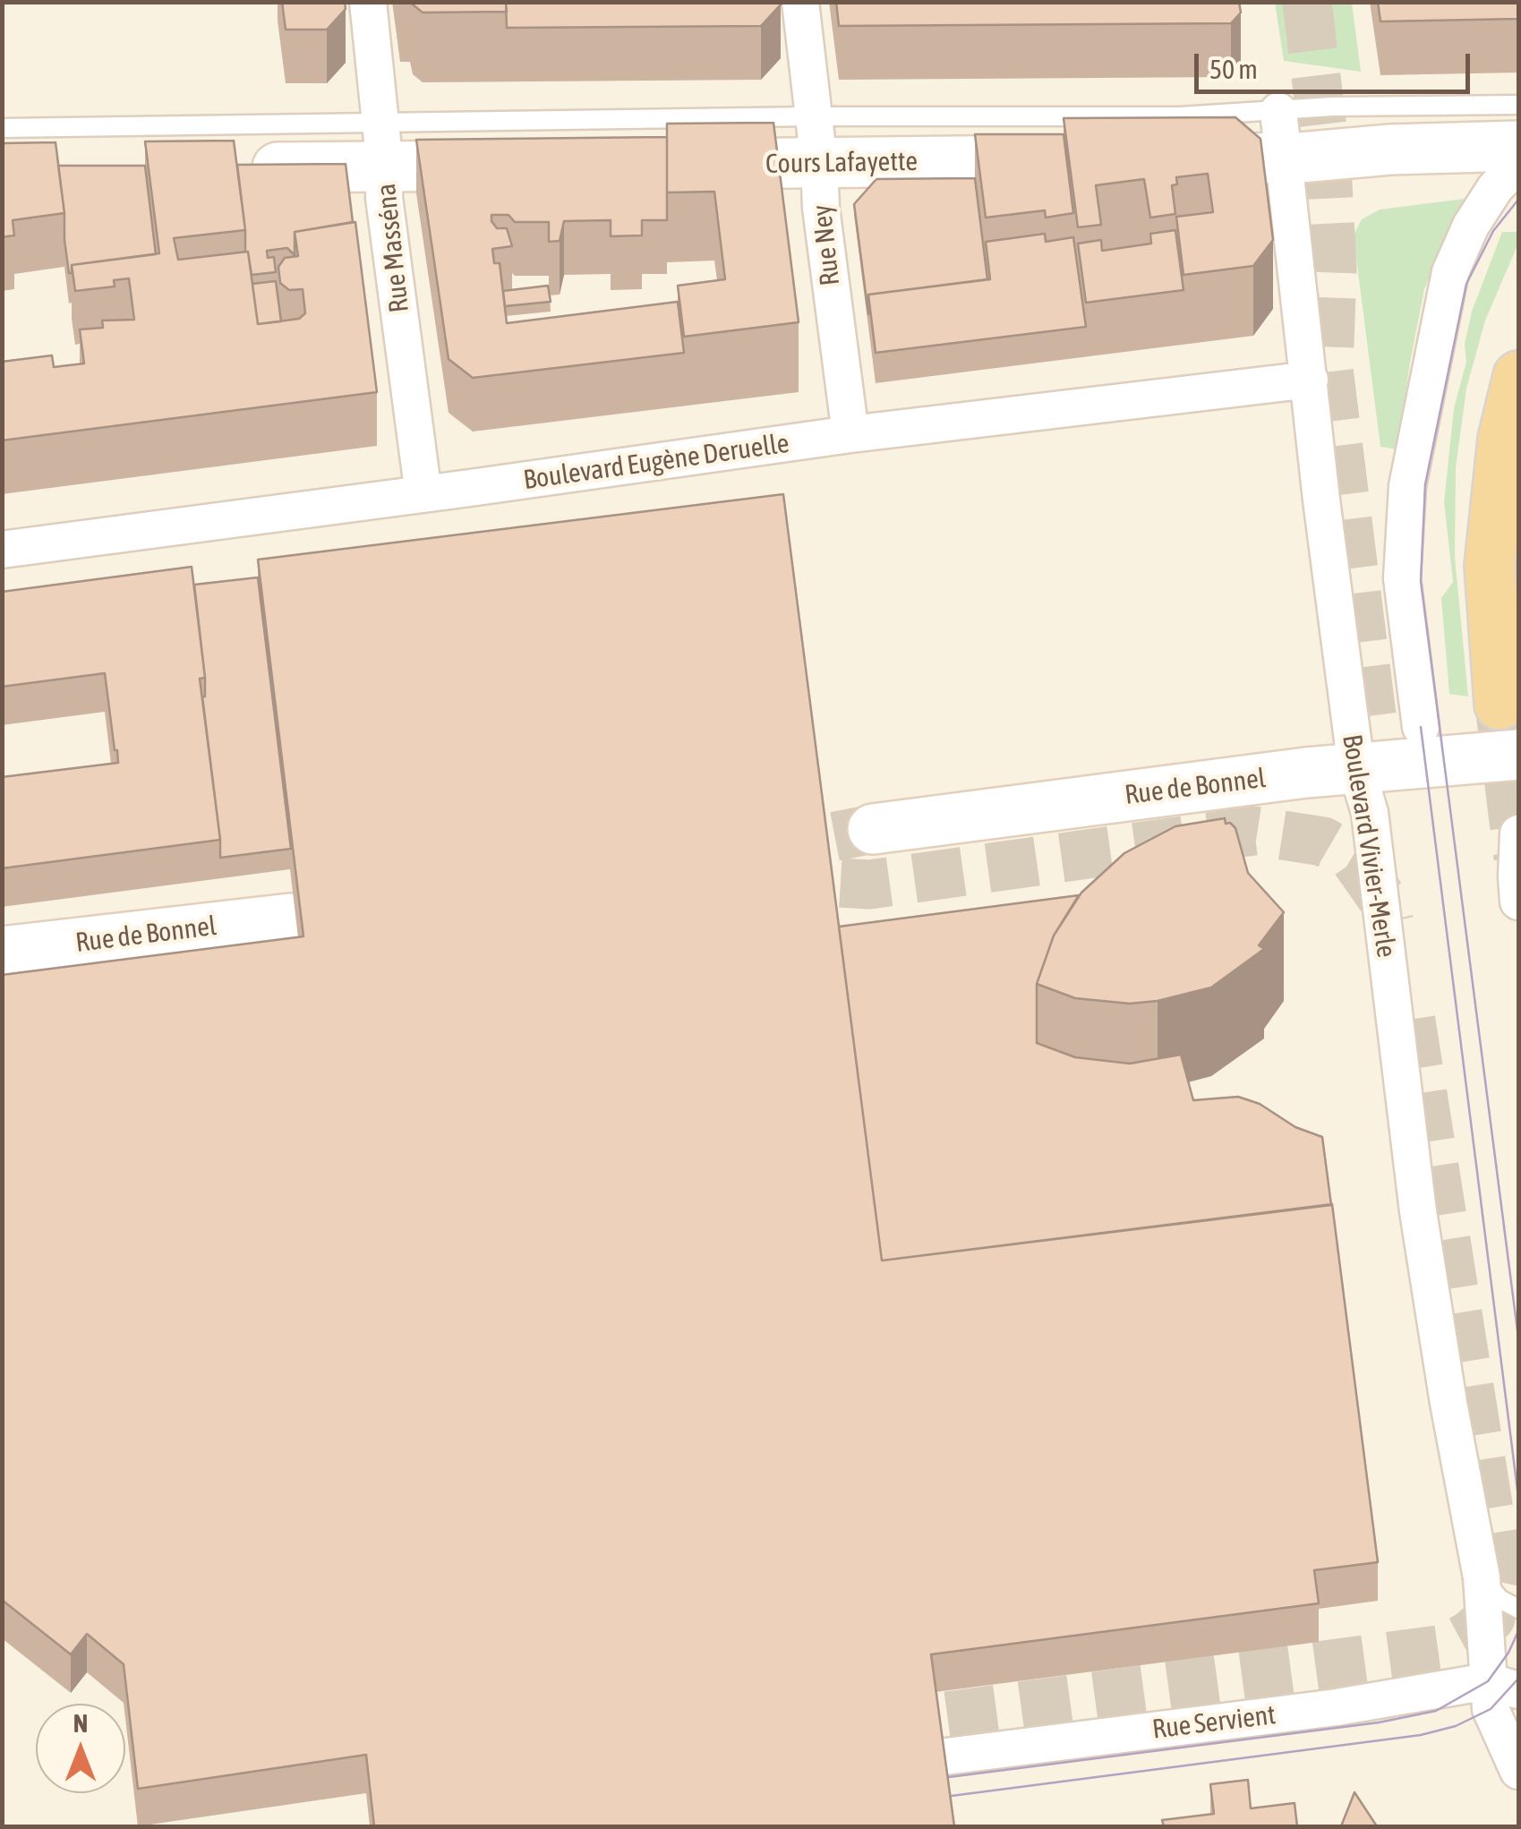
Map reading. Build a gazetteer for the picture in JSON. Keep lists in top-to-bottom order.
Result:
{
  "streets": {
    "main road": ["Cours Lafayette", "Rue de Bonnel"],
    "street": [
      "Rue Ney",
      "Rue Masséna",
      "Boulevard Eugène Deruelle",
      "Boulevard Vivier-Merle",
      "Rue Servient"
    ]
  },
  "crossings": [
    ["Cours Lafayette", "Rue Ney"],
    ["Cours Lafayette", "Boulevard Vivier-Merle"],
    ["Rue Ney", "Boulevard Eugène Deruelle"],
    ["Rue Masséna", "Boulevard Eugène Deruelle"],
    ["Boulevard Eugène Deruelle", "Boulevard Vivier-Merle"],
    ["Rue de Bonnel", "Boulevard Vivier-Merle"],
    ["Boulevard Vivier-Merle", "Rue Servient"]
  ],
  "scale_bar": "50 m",
  "north": "top"
}
